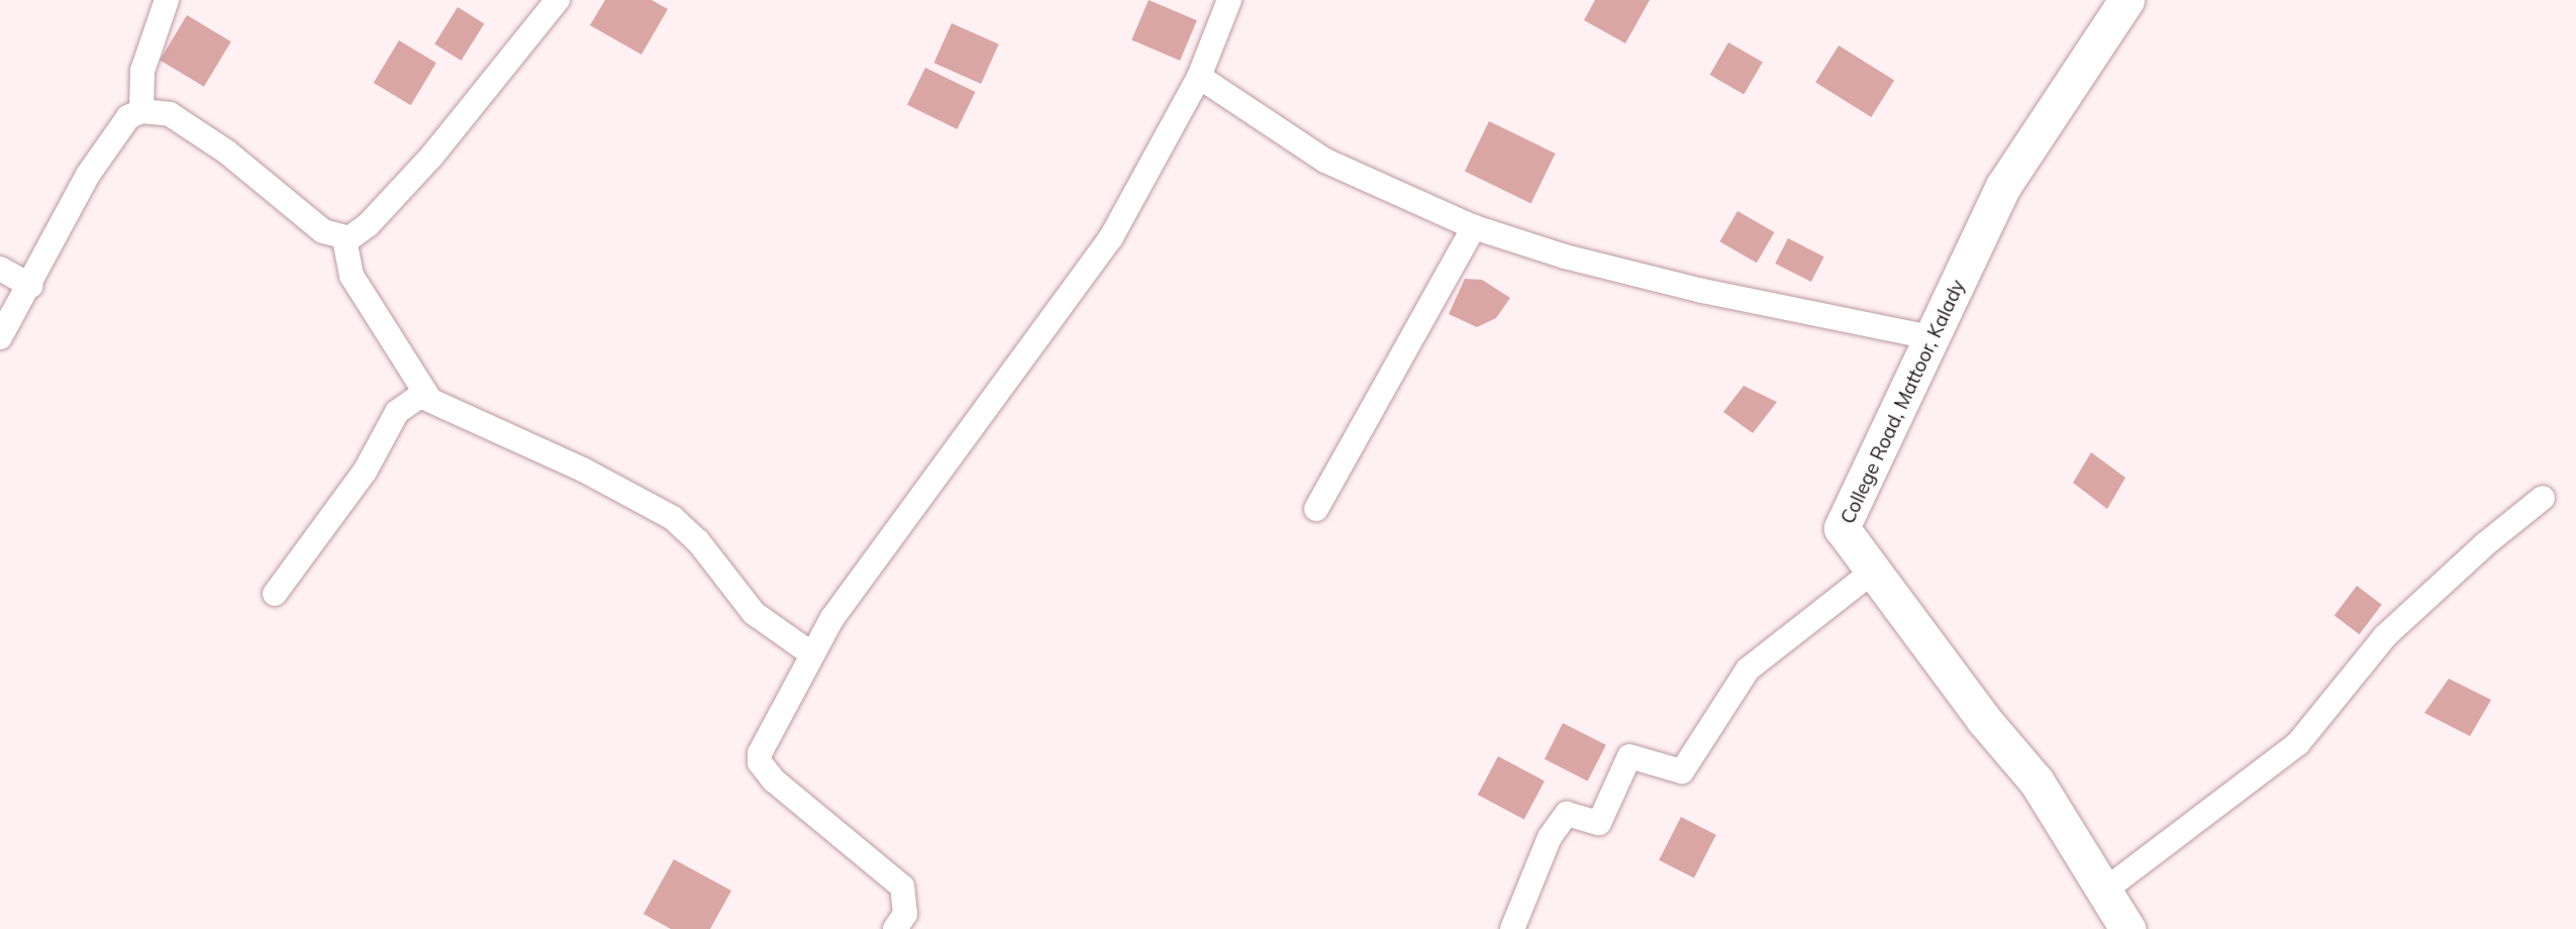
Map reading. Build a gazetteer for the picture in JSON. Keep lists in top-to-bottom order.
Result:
{
  "streets": {
    "street": ["College Road, Mattoor, Kalady"]
  }
}
